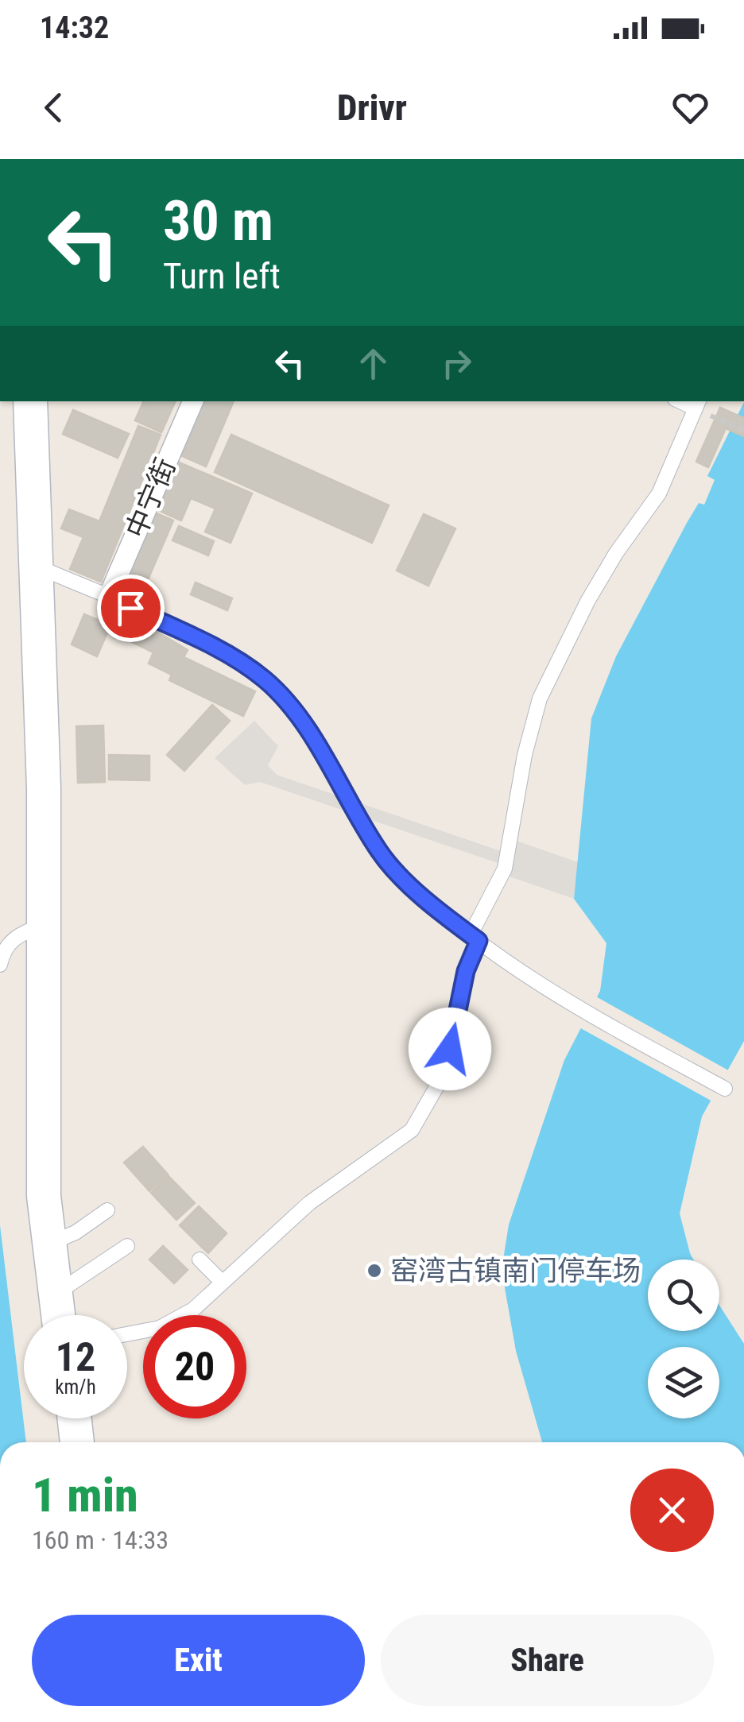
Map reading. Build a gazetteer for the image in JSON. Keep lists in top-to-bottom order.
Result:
{
  "streets": {
    "street": ["中宁街"]
  },
  "places": ["窑湾古镇南门停车场"],
  "page": {
    "status": "14:32",
    "header": "Drivr",
    "turn": ["30 m", "Turn left"],
    "speed": "12 km/h",
    "limit": "20",
    "heading": ["1 min", "160 m · 14:33"],
    "buttons": ["Exit", "Share"]
  }
}
